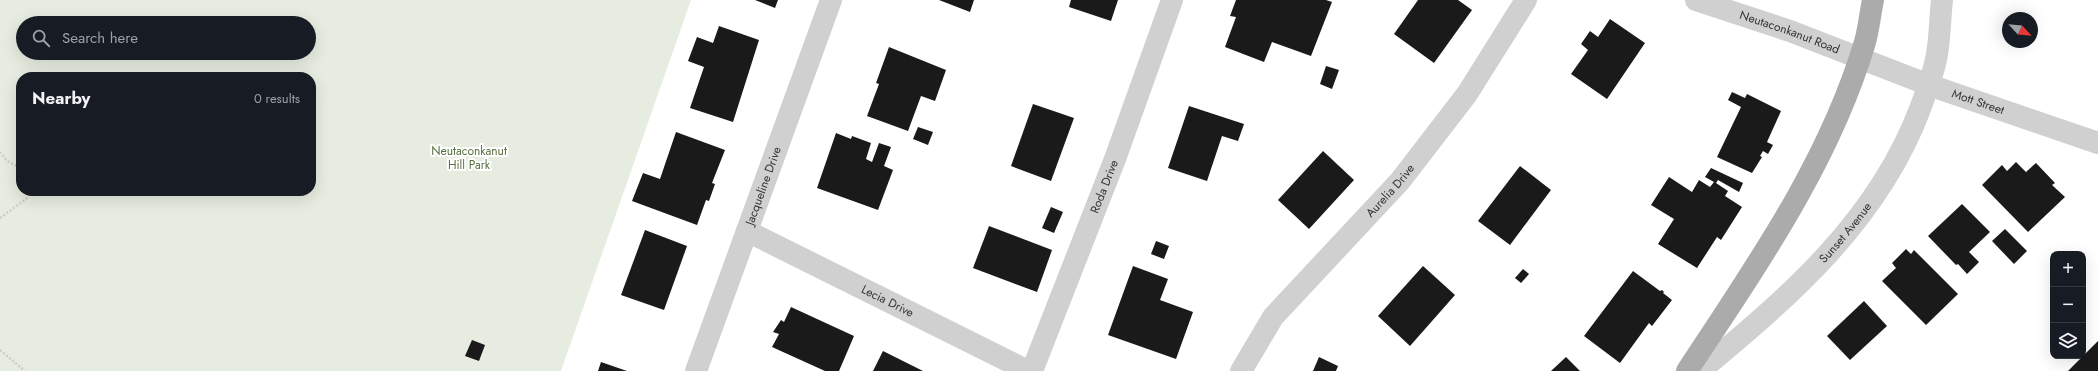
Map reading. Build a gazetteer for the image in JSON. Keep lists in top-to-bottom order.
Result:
{
  "streets": {
    "street": [
      "Neutaconkanut Road",
      "Mott Street",
      "Jacqueline Drive",
      "Roda Drive",
      "Aurelia Drive",
      "Sunset Avenue",
      "Lecia Drive"
    ]
  },
  "crossings": [
    ["Neutaconkanut Road", "Mott Street"],
    ["Mott Street", "Sunset Avenue"],
    ["Jacqueline Drive", "Lecia Drive"]
  ],
  "parks": ["Neutaconkanut Hill Park"],
  "north": "bottom right",
  "page": {
    "search": "Search here",
    "heading": ["Nearby", "0 results"],
    "map_buttons": ["+", "−"]
  }
}
